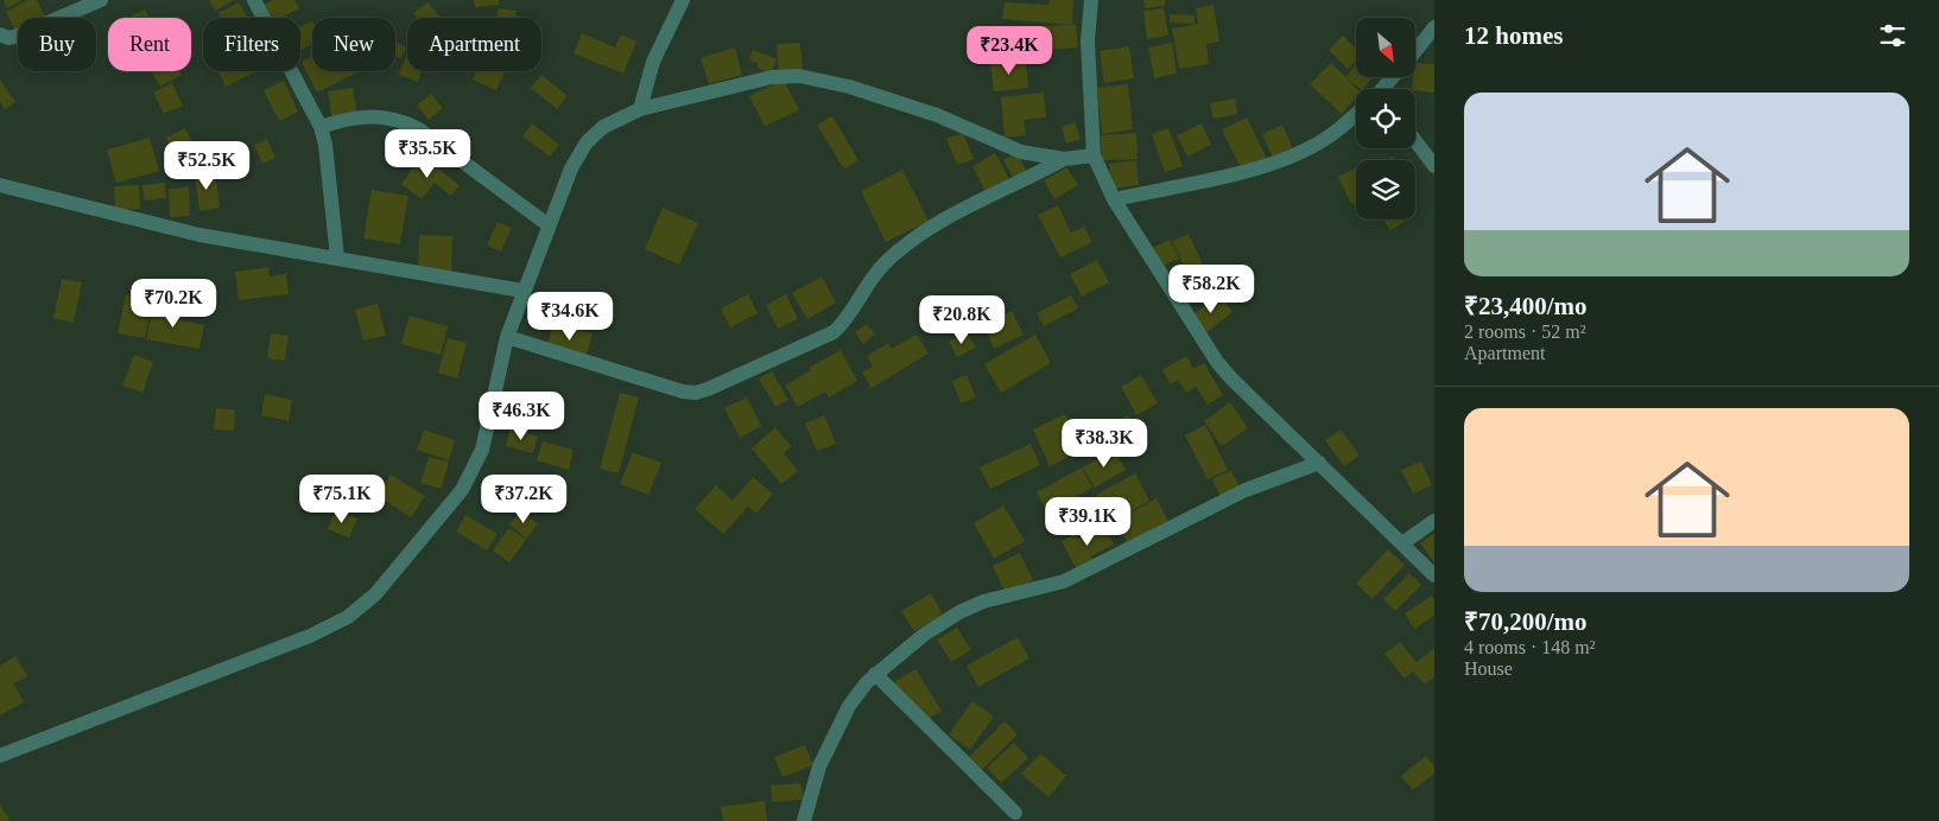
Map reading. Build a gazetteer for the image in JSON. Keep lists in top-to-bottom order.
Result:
{
  "north": "bottom right",
  "page": {
    "heading": "12 homes",
    "chip": [
      "Buy",
      "Rent",
      "Filters",
      "New",
      "Apartment"
    ],
    "price": [
      "₹23.4K",
      "₹35.5K",
      "₹52.5K",
      "₹58.2K",
      "₹70.2K",
      "₹34.6K",
      "₹20.8K",
      "₹46.3K",
      "₹38.3K",
      "₹75.1K",
      "₹37.2K",
      "₹39.1K"
    ],
    "list": [
      {
        "name": "₹23,400/mo",
        "note": "2 rooms · 52 m² · Apartment"
      },
      {
        "name": "₹70,200/mo",
        "note": "4 rooms · 148 m² · House"
      }
    ]
  }
}
